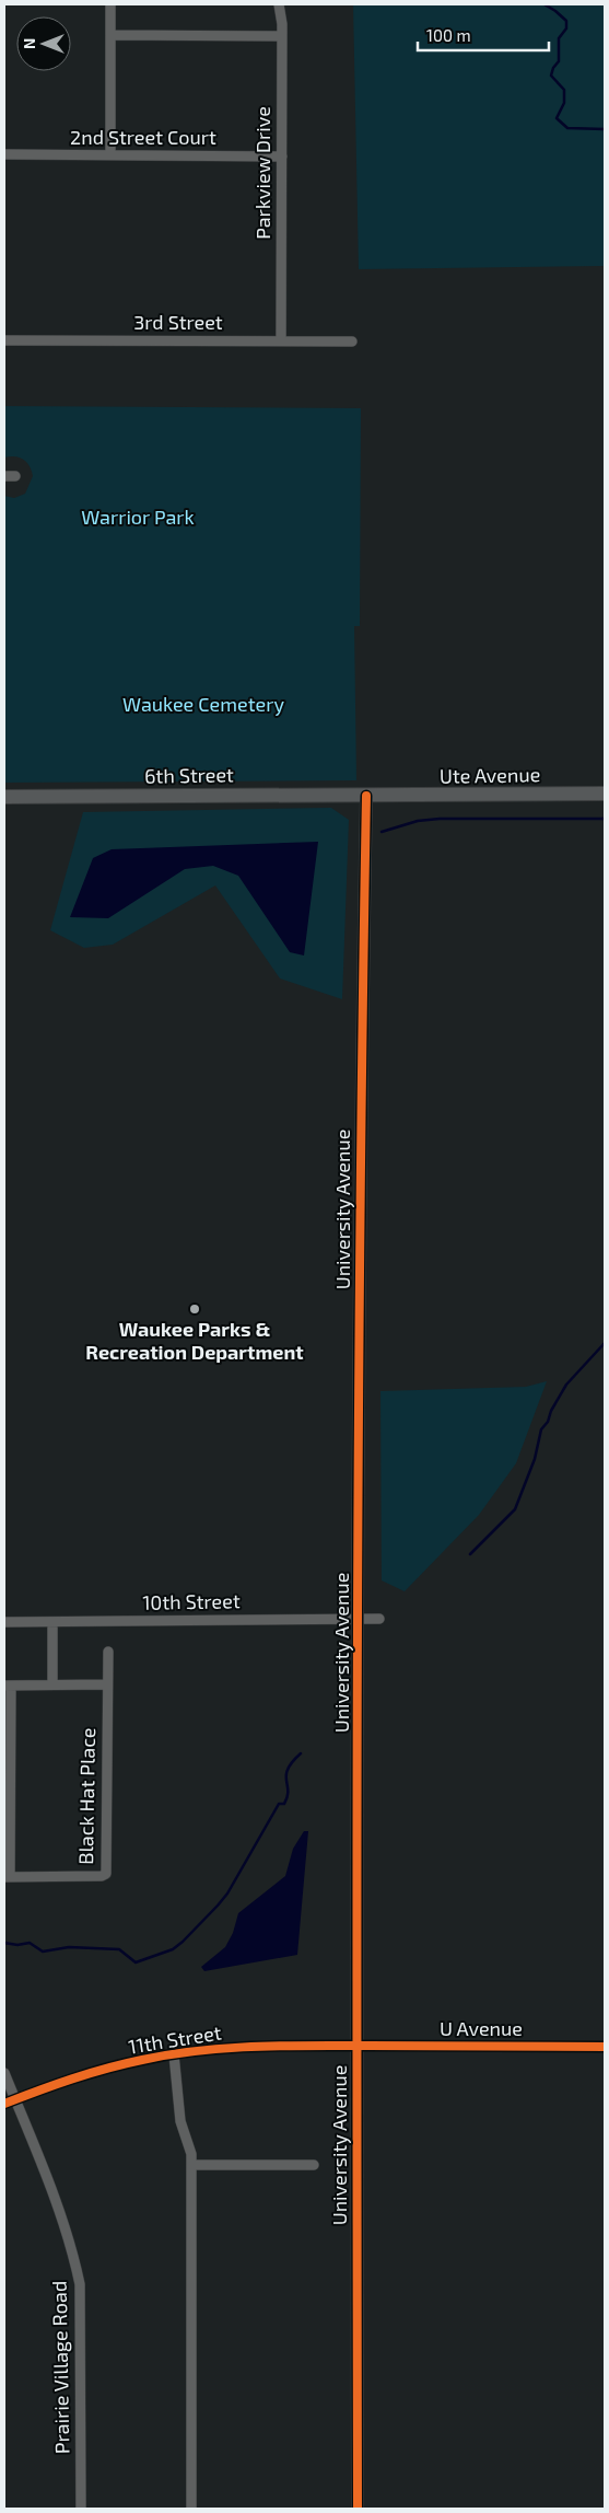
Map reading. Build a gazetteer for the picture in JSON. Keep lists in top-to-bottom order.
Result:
{
  "streets": {
    "main road": ["6th Street", "Ute Avenue"],
    "street": [
      "2nd Street Court",
      "Parkview Drive",
      "3rd Street",
      "University Avenue",
      "10th Street",
      "Black Hat Place",
      "U Avenue",
      "11th Street",
      "Prairie Village Road"
    ]
  },
  "crossings": [
    ["2nd Street Court", "Parkview Drive"],
    ["Parkview Drive", "3rd Street"],
    ["6th Street", "Ute Avenue"],
    ["6th Street", "University Avenue"],
    ["Ute Avenue", "University Avenue"],
    ["University Avenue", "10th Street"],
    ["University Avenue", "U Avenue"],
    ["University Avenue", "11th Street"],
    ["U Avenue", "11th Street"],
    ["11th Street", "Prairie Village Road"]
  ],
  "parks": ["Warrior Park", "Waukee Cemetery"],
  "places": ["Waukee Parks & Recreation Department"],
  "scale_bar": "100 m",
  "north": "left"
}
